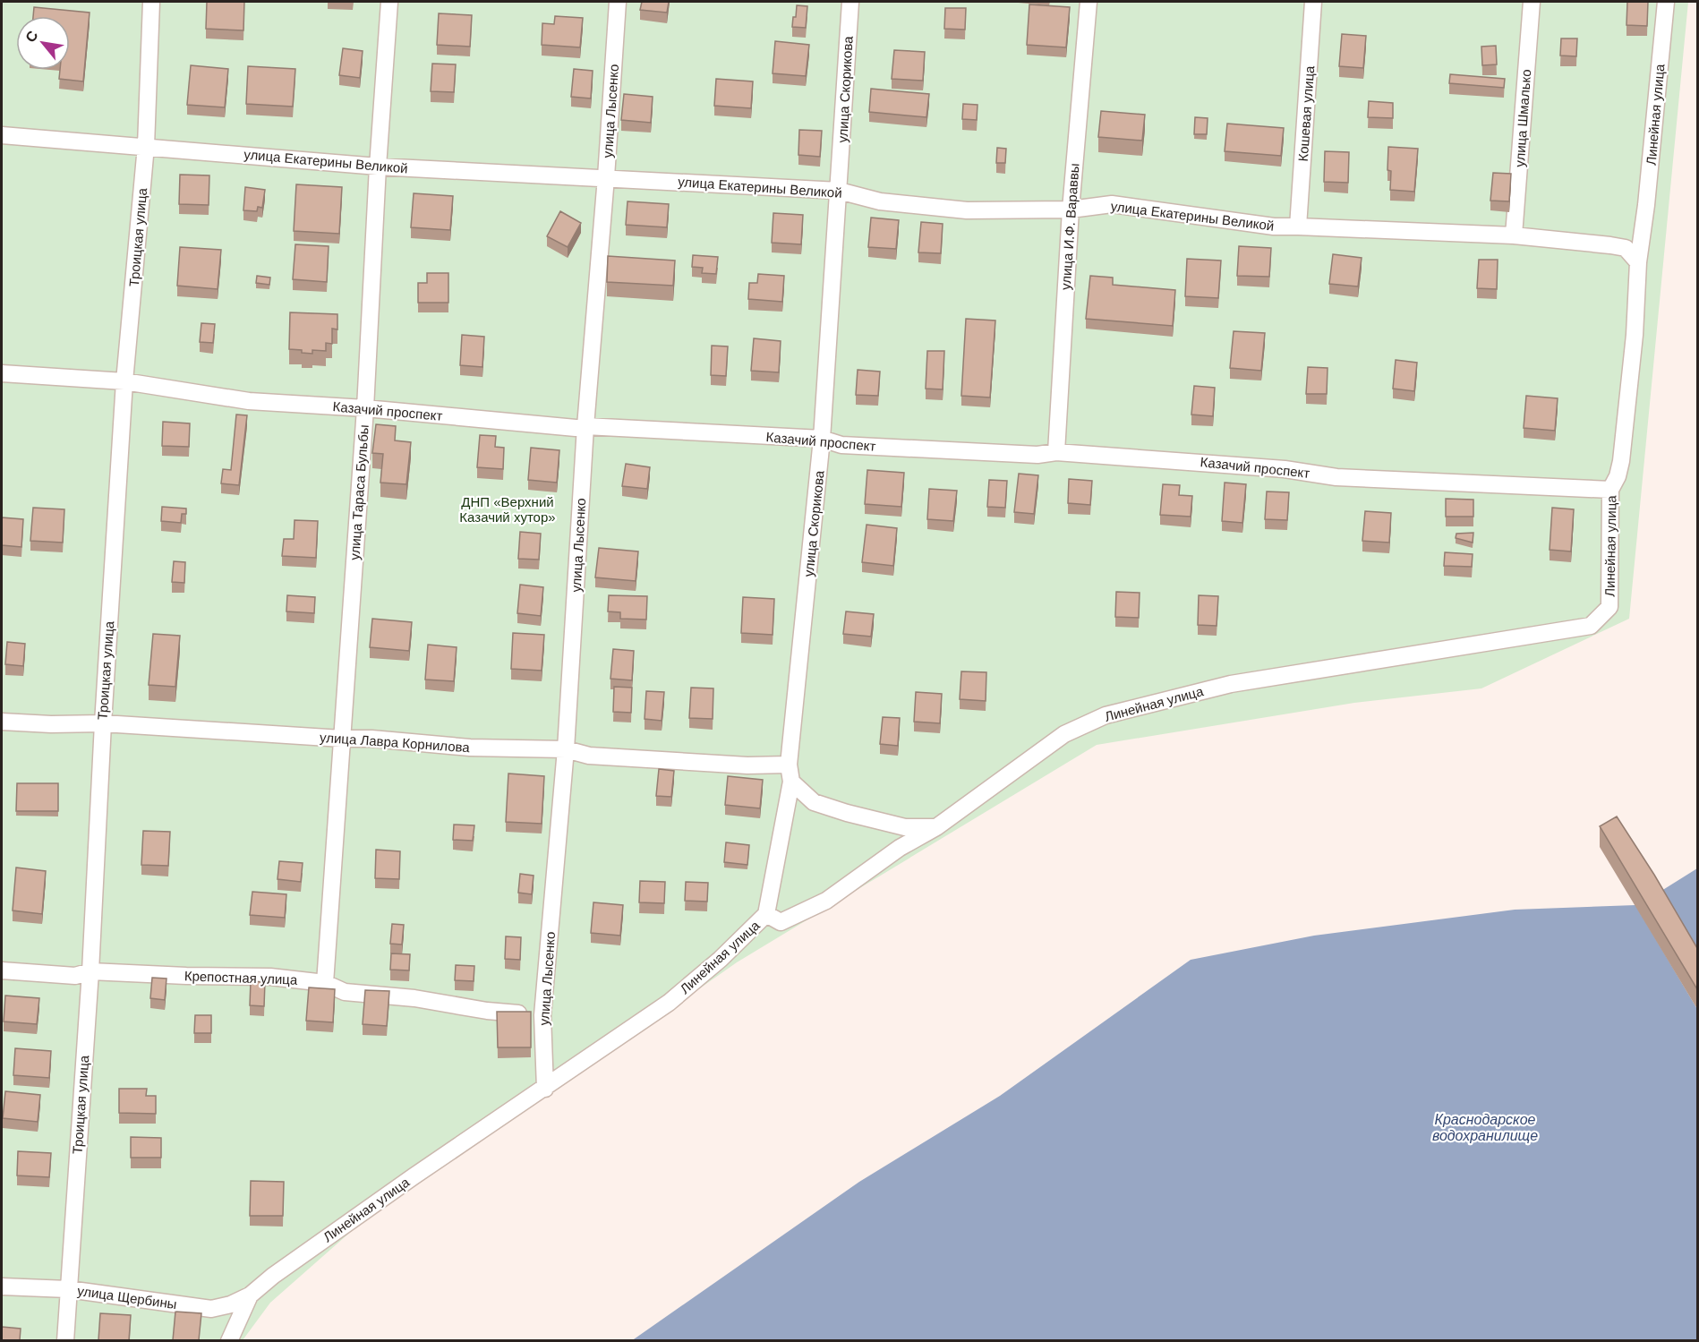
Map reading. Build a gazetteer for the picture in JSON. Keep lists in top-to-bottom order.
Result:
{
  "streets": {
    "street": [
      "улица Скорикова",
      "улица Лысенко",
      "Кошевая улица",
      "Линейная улица",
      "улица Шмалько",
      "улица Екатерины Великой",
      "улица И.Ф. Вараввы",
      "Троицкая улица",
      "Казачий проспект",
      "улица Тараса Бульбы",
      "улица Лавра Корнилова",
      "Крепостная улица",
      "улица Щербины"
    ]
  },
  "crossings": [
    ["улица Скорикова", "Линейная улица"],
    ["улица Скорикова", "улица Екатерины Великой"],
    ["улица Скорикова", "Казачий проспект"],
    ["улица Скорикова", "улица Лавра Корнилова"],
    ["улица Лысенко", "Линейная улица"],
    ["улица Лысенко", "улица Екатерины Великой"],
    ["улица Лысенко", "Казачий проспект"],
    ["улица Лысенко", "улица Лавра Корнилова"],
    ["улица Лысенко", "Крепостная улица"],
    ["Кошевая улица", "улица Екатерины Великой"],
    ["Линейная улица", "улица Екатерины Великой"],
    ["Линейная улица", "Казачий проспект"],
    ["Линейная улица", "улица Щербины"],
    ["улица Шмалько", "улица Екатерины Великой"],
    ["улица Екатерины Великой", "улица И.Ф. Вараввы"],
    ["улица Екатерины Великой", "Троицкая улица"],
    ["улица Екатерины Великой", "улица Тараса Бульбы"],
    ["улица И.Ф. Вараввы", "Казачий проспект"],
    ["Троицкая улица", "Казачий проспект"],
    ["Троицкая улица", "улица Лавра Корнилова"],
    ["Троицкая улица", "Крепостная улица"],
    ["Троицкая улица", "улица Щербины"],
    ["Казачий проспект", "улица Тараса Бульбы"],
    ["улица Тараса Бульбы", "улица Лавра Корнилова"],
    ["улица Тараса Бульбы", "Крепостная улица"]
  ],
  "water": ["Краснодарское водохранилище"],
  "parks": ["ДНП «Верхний Казачий хутор»"],
  "north": "top left"
}
